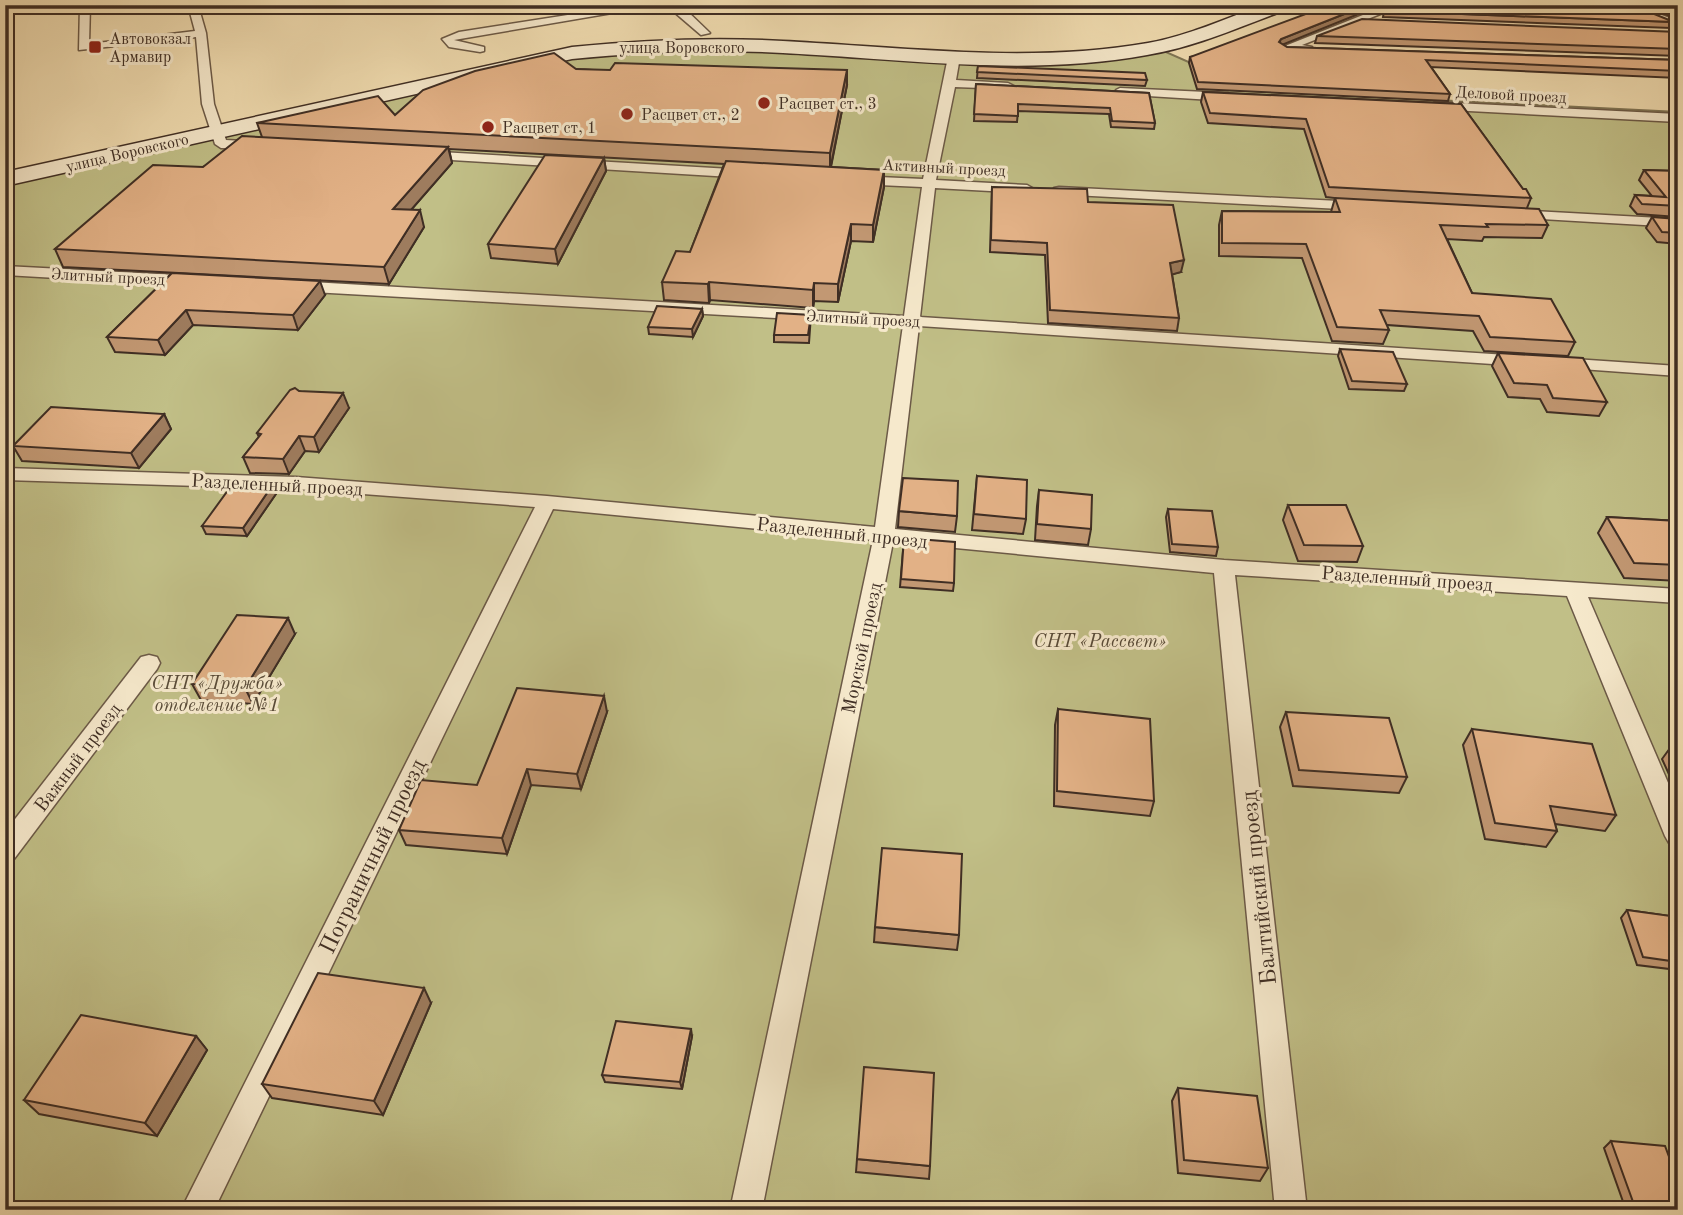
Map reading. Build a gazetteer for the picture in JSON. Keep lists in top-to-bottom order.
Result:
{
  "streets": {
    "street": ["улица Воровского"],
    "lane": [
      "Деловой проезд",
      "Активный проезд",
      "Элитный проезд",
      "Разделенный проезд",
      "Морской проезд",
      "Важный проезд",
      "Пограничный проезд",
      "Балтийский проезд"
    ]
  },
  "crossings": [
    ["Активный проезд", "Морской проезд"],
    ["Элитный проезд", "Морской проезд"],
    ["Разделенный проезд", "Морской проезд"],
    ["Разделенный проезд", "Пограничный проезд"],
    ["Разделенный проезд", "Балтийский проезд"]
  ],
  "parks": ["СНТ «Рассвет»", "СНТ «Дружба» отделение №1"],
  "places": {
    "transit": ["Автовокзал Армавир"],
    "other": ["Расцвет ст., 3", "Расцвет ст., 2", "Расцвет ст, 1"]
  }
}
